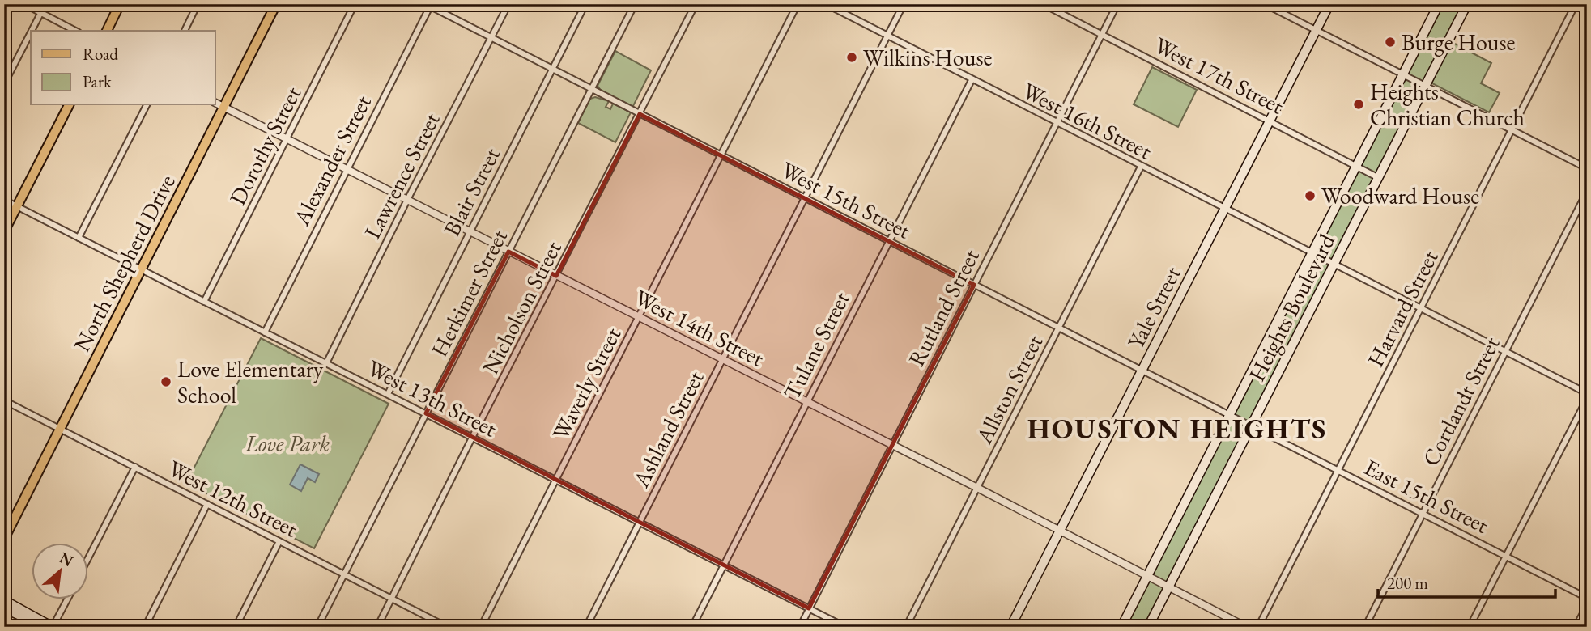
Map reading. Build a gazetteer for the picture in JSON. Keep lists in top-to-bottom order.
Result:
{
  "streets": {
    "main road": ["North Shepherd Drive", "Yale Street", "Heights Boulevard"],
    "street": [
      "West 17th Street",
      "West 16th Street",
      "Dorothy Street",
      "Alexander Street",
      "Lawrence Street",
      "Blair Street",
      "West 15th Street",
      "Herkimer Street",
      "Nicholson Street",
      "Rutland Street",
      "Harvard Street",
      "West 14th Street",
      "Tulane Street",
      "Waverly Street",
      "Allston Street",
      "West 13th Street",
      "Cortlandt Street",
      "Ashland Street",
      "East 15th Street",
      "West 12th Street"
    ]
  },
  "crossings": [
    ["West 17th Street", "Rutland Street"],
    ["West 17th Street", "Yale Street"],
    ["West 17th Street", "Heights Boulevard"],
    ["West 16th Street", "Rutland Street"],
    ["West 16th Street", "Yale Street"],
    ["West 16th Street", "Heights Boulevard"],
    ["West 16th Street", "Harvard Street"],
    ["West 16th Street", "Tulane Street"],
    ["West 16th Street", "Allston Street"],
    ["West 16th Street", "Cortlandt Street"],
    ["West 16th Street", "Ashland Street"],
    ["Dorothy Street", "West 14th Street"],
    ["Dorothy Street", "West 13th Street"],
    ["Alexander Street", "West 15th Street"],
    ["Alexander Street", "West 14th Street"],
    ["Alexander Street", "West 13th Street"],
    ["Lawrence Street", "West 15th Street"],
    ["Lawrence Street", "West 14th Street"],
    ["Lawrence Street", "West 13th Street"],
    ["Blair Street", "West 15th Street"],
    ["Blair Street", "West 14th Street"],
    ["Blair Street", "West 13th Street"],
    ["West 15th Street", "Herkimer Street"],
    ["West 15th Street", "Nicholson Street"],
    ["West 15th Street", "Rutland Street"],
    ["West 15th Street", "Yale Street"],
    ["West 15th Street", "Heights Boulevard"],
    ["West 15th Street", "Tulane Street"],
    ["West 15th Street", "Waverly Street"],
    ["West 15th Street", "Allston Street"],
    ["West 15th Street", "Ashland Street"],
    ["West 15th Street", "East 15th Street"],
    ["North Shepherd Drive", "West 14th Street"],
    ["North Shepherd Drive", "West 13th Street"],
    ["North Shepherd Drive", "West 12th Street"],
    ["Herkimer Street", "West 14th Street"],
    ["Herkimer Street", "West 13th Street"],
    ["Herkimer Street", "West 12th Street"],
    ["Nicholson Street", "West 14th Street"],
    ["Nicholson Street", "West 13th Street"],
    ["Nicholson Street", "West 12th Street"],
    ["Rutland Street", "West 14th Street"],
    ["Rutland Street", "West 13th Street"],
    ["Yale Street", "West 14th Street"],
    ["Heights Boulevard", "West 14th Street"],
    ["Heights Boulevard", "East 15th Street"],
    ["Harvard Street", "East 15th Street"],
    ["West 14th Street", "Tulane Street"],
    ["West 14th Street", "Waverly Street"],
    ["West 14th Street", "Allston Street"],
    ["West 14th Street", "Ashland Street"],
    ["Tulane Street", "West 13th Street"],
    ["Waverly Street", "West 13th Street"],
    ["West 13th Street", "Ashland Street"],
    ["Cortlandt Street", "East 15th Street"]
  ],
  "districts": ["HOUSTON HEIGHTS"],
  "parks": ["Love Park"],
  "places": [
    "Burge House",
    "Wilkins House",
    "Heights Christian Church",
    "Woodward House",
    "Love Elementary School"
  ],
  "legend": ["Road", "Park"],
  "scale_bar": "200 m",
  "north": "top right"
}
